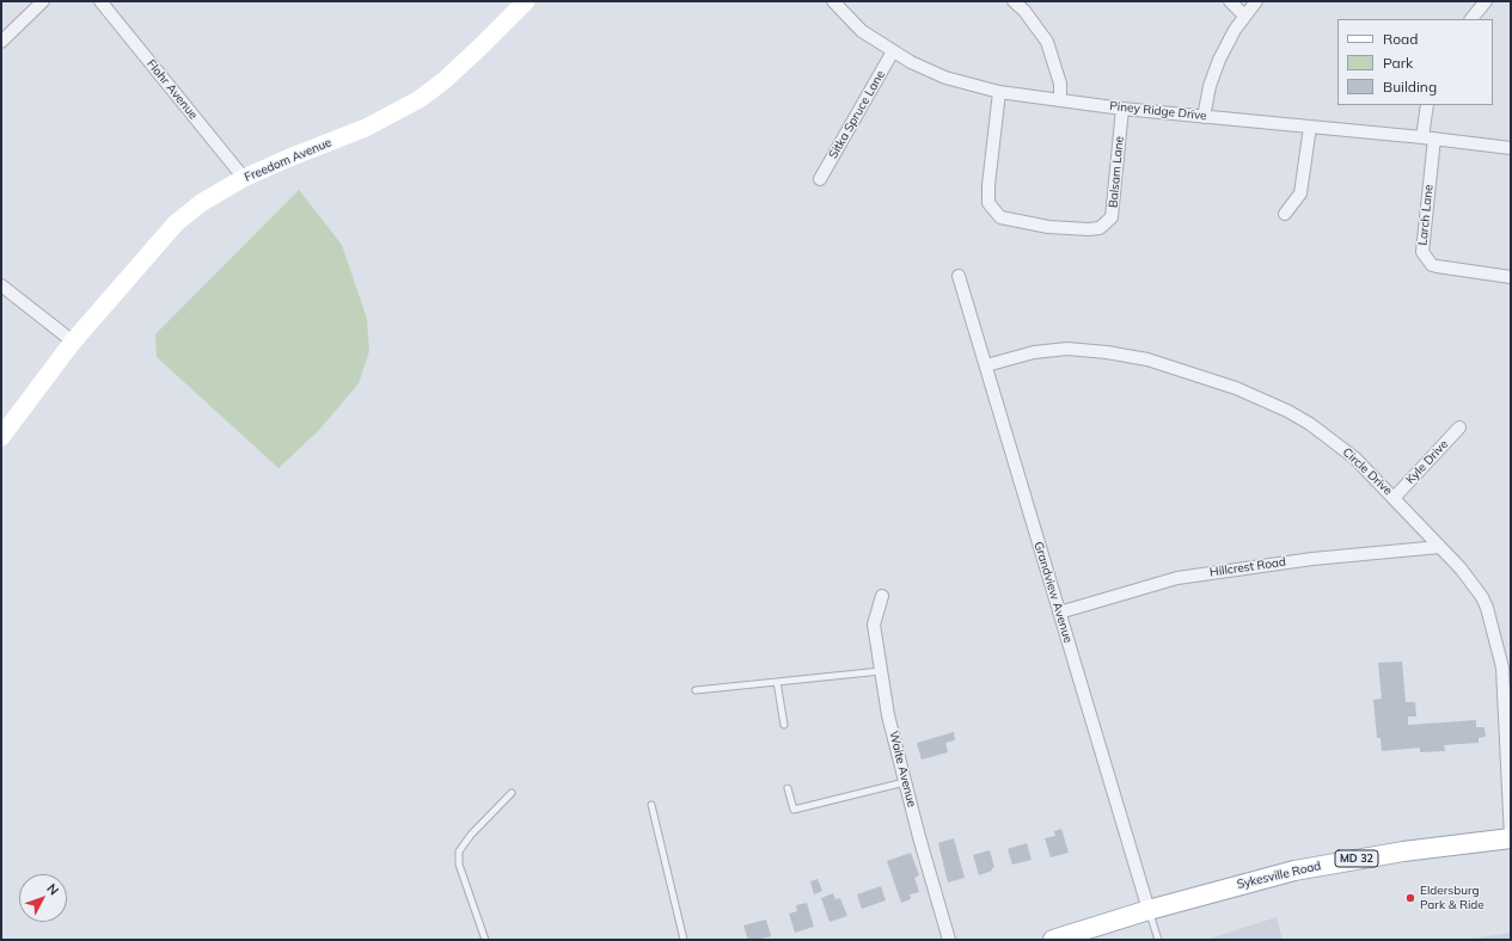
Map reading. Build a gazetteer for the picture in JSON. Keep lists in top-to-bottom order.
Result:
{
  "streets": {
    "main road": ["MD 32", "Sykesville Road"],
    "street": [
      "Flohr Avenue",
      "Piney Ridge Drive",
      "Sitka Spruce Lane",
      "Freedom Avenue",
      "Balsam Lane",
      "Larch Lane",
      "Kyle Drive",
      "Circle Drive",
      "Hillcrest Road",
      "Grandview Avenue",
      "Waite Avenue"
    ]
  },
  "crossings": [
    ["Flohr Avenue", "Freedom Avenue"],
    ["Piney Ridge Drive", "Sitka Spruce Lane"],
    ["Piney Ridge Drive", "Balsam Lane"],
    ["Piney Ridge Drive", "Larch Lane"],
    ["Kyle Drive", "Circle Drive"],
    ["Circle Drive", "Hillcrest Road"],
    ["Circle Drive", "Grandview Avenue"],
    ["Circle Drive", "Sykesville Road"],
    ["Hillcrest Road", "Grandview Avenue"],
    ["Grandview Avenue", "Sykesville Road"]
  ],
  "places": ["Eldersburg Park & Ride"],
  "legend": ["Road", "Park", "Building"],
  "north": "top right"
}
